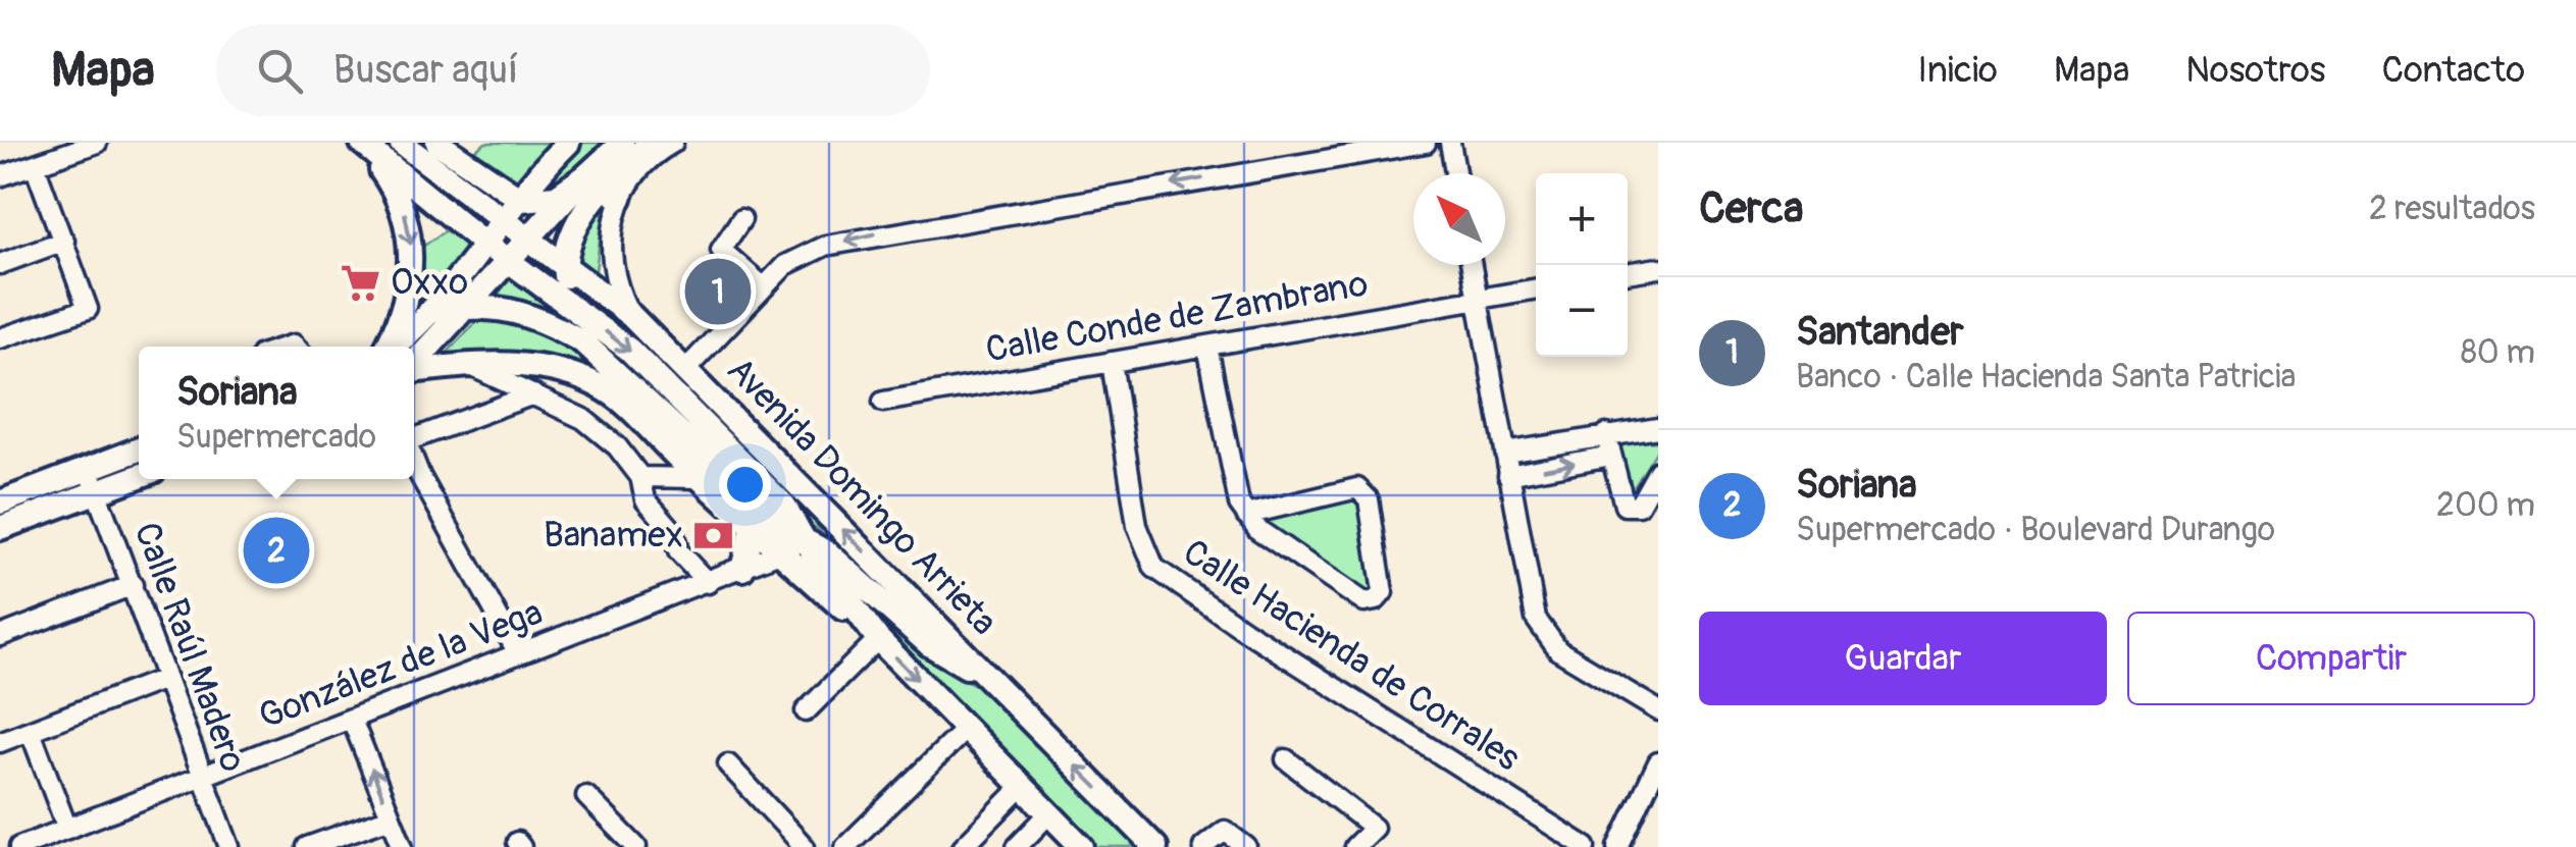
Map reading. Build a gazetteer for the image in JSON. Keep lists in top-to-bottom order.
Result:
{
  "streets": {
    "main road": ["Avenida Domingo Arrieta"],
    "street": [
      "Calle Conde de Zambrano",
      "Calle Raúl Madero",
      "Calle Hacienda de Corrales",
      "González de la Vega"
    ]
  },
  "crossings": [
    ["Calle Conde de Zambrano", "Calle Hacienda de Corrales"],
    ["Avenida Domingo Arrieta", "González de la Vega"],
    ["Calle Raúl Madero", "González de la Vega"]
  ],
  "places": {
    "supermarket": ["Oxxo"],
    "bank": ["Banamex"]
  },
  "north": "top left",
  "page": {
    "header": "Mapa",
    "search": "Buscar aquí",
    "nav": [
      "Inicio",
      "Mapa",
      "Nosotros",
      "Contacto"
    ],
    "heading": ["Cerca", "2 resultados"],
    "map_buttons": ["+", "−"],
    "pins": ["1", "2"],
    "list": [
      {
        "mark": "1",
        "name": "Santander",
        "note": "Banco · Calle Hacienda Santa Patricia",
        "value": "80 m"
      },
      {
        "mark": "2",
        "name": "Soriana",
        "note": "Supermercado · Boulevard Durango",
        "value": "200 m"
      }
    ],
    "popup": ["Soriana", "Supermercado"],
    "buttons": ["Guardar", "Compartir"]
  }
}
